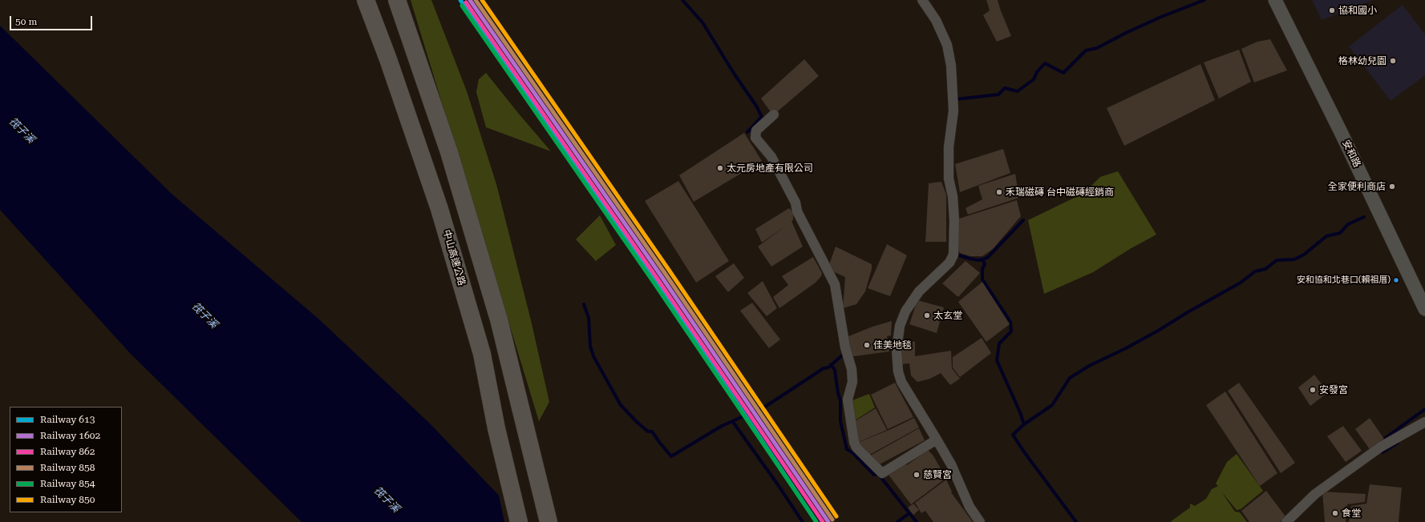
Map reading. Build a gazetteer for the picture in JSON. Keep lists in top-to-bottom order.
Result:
{
  "streets": {
    "highway": ["中山高速公路"],
    "main road": ["安和路"]
  },
  "water": ["筏子溪"],
  "places": [
    "協和國小",
    "格林幼兒園",
    "太元房地產有限公司",
    "全家便利商店",
    "禾瑞磁磚 台中磁磚經銷商",
    "安和協和北巷口(賴祖厝)",
    "太玄堂",
    "佳美地毯",
    "安發宮",
    "慈賢宮",
    "食堂"
  ],
  "lines": [
    "rail line 613",
    "rail line 1602",
    "rail line 858",
    "rail line 850",
    "rail line 862",
    "rail line 854"
  ],
  "legend": [
    "Railway 613",
    "Railway 1602",
    "Railway 862",
    "Railway 858",
    "Railway 854",
    "Railway 850"
  ],
  "scale_bar": "50 m"
}
